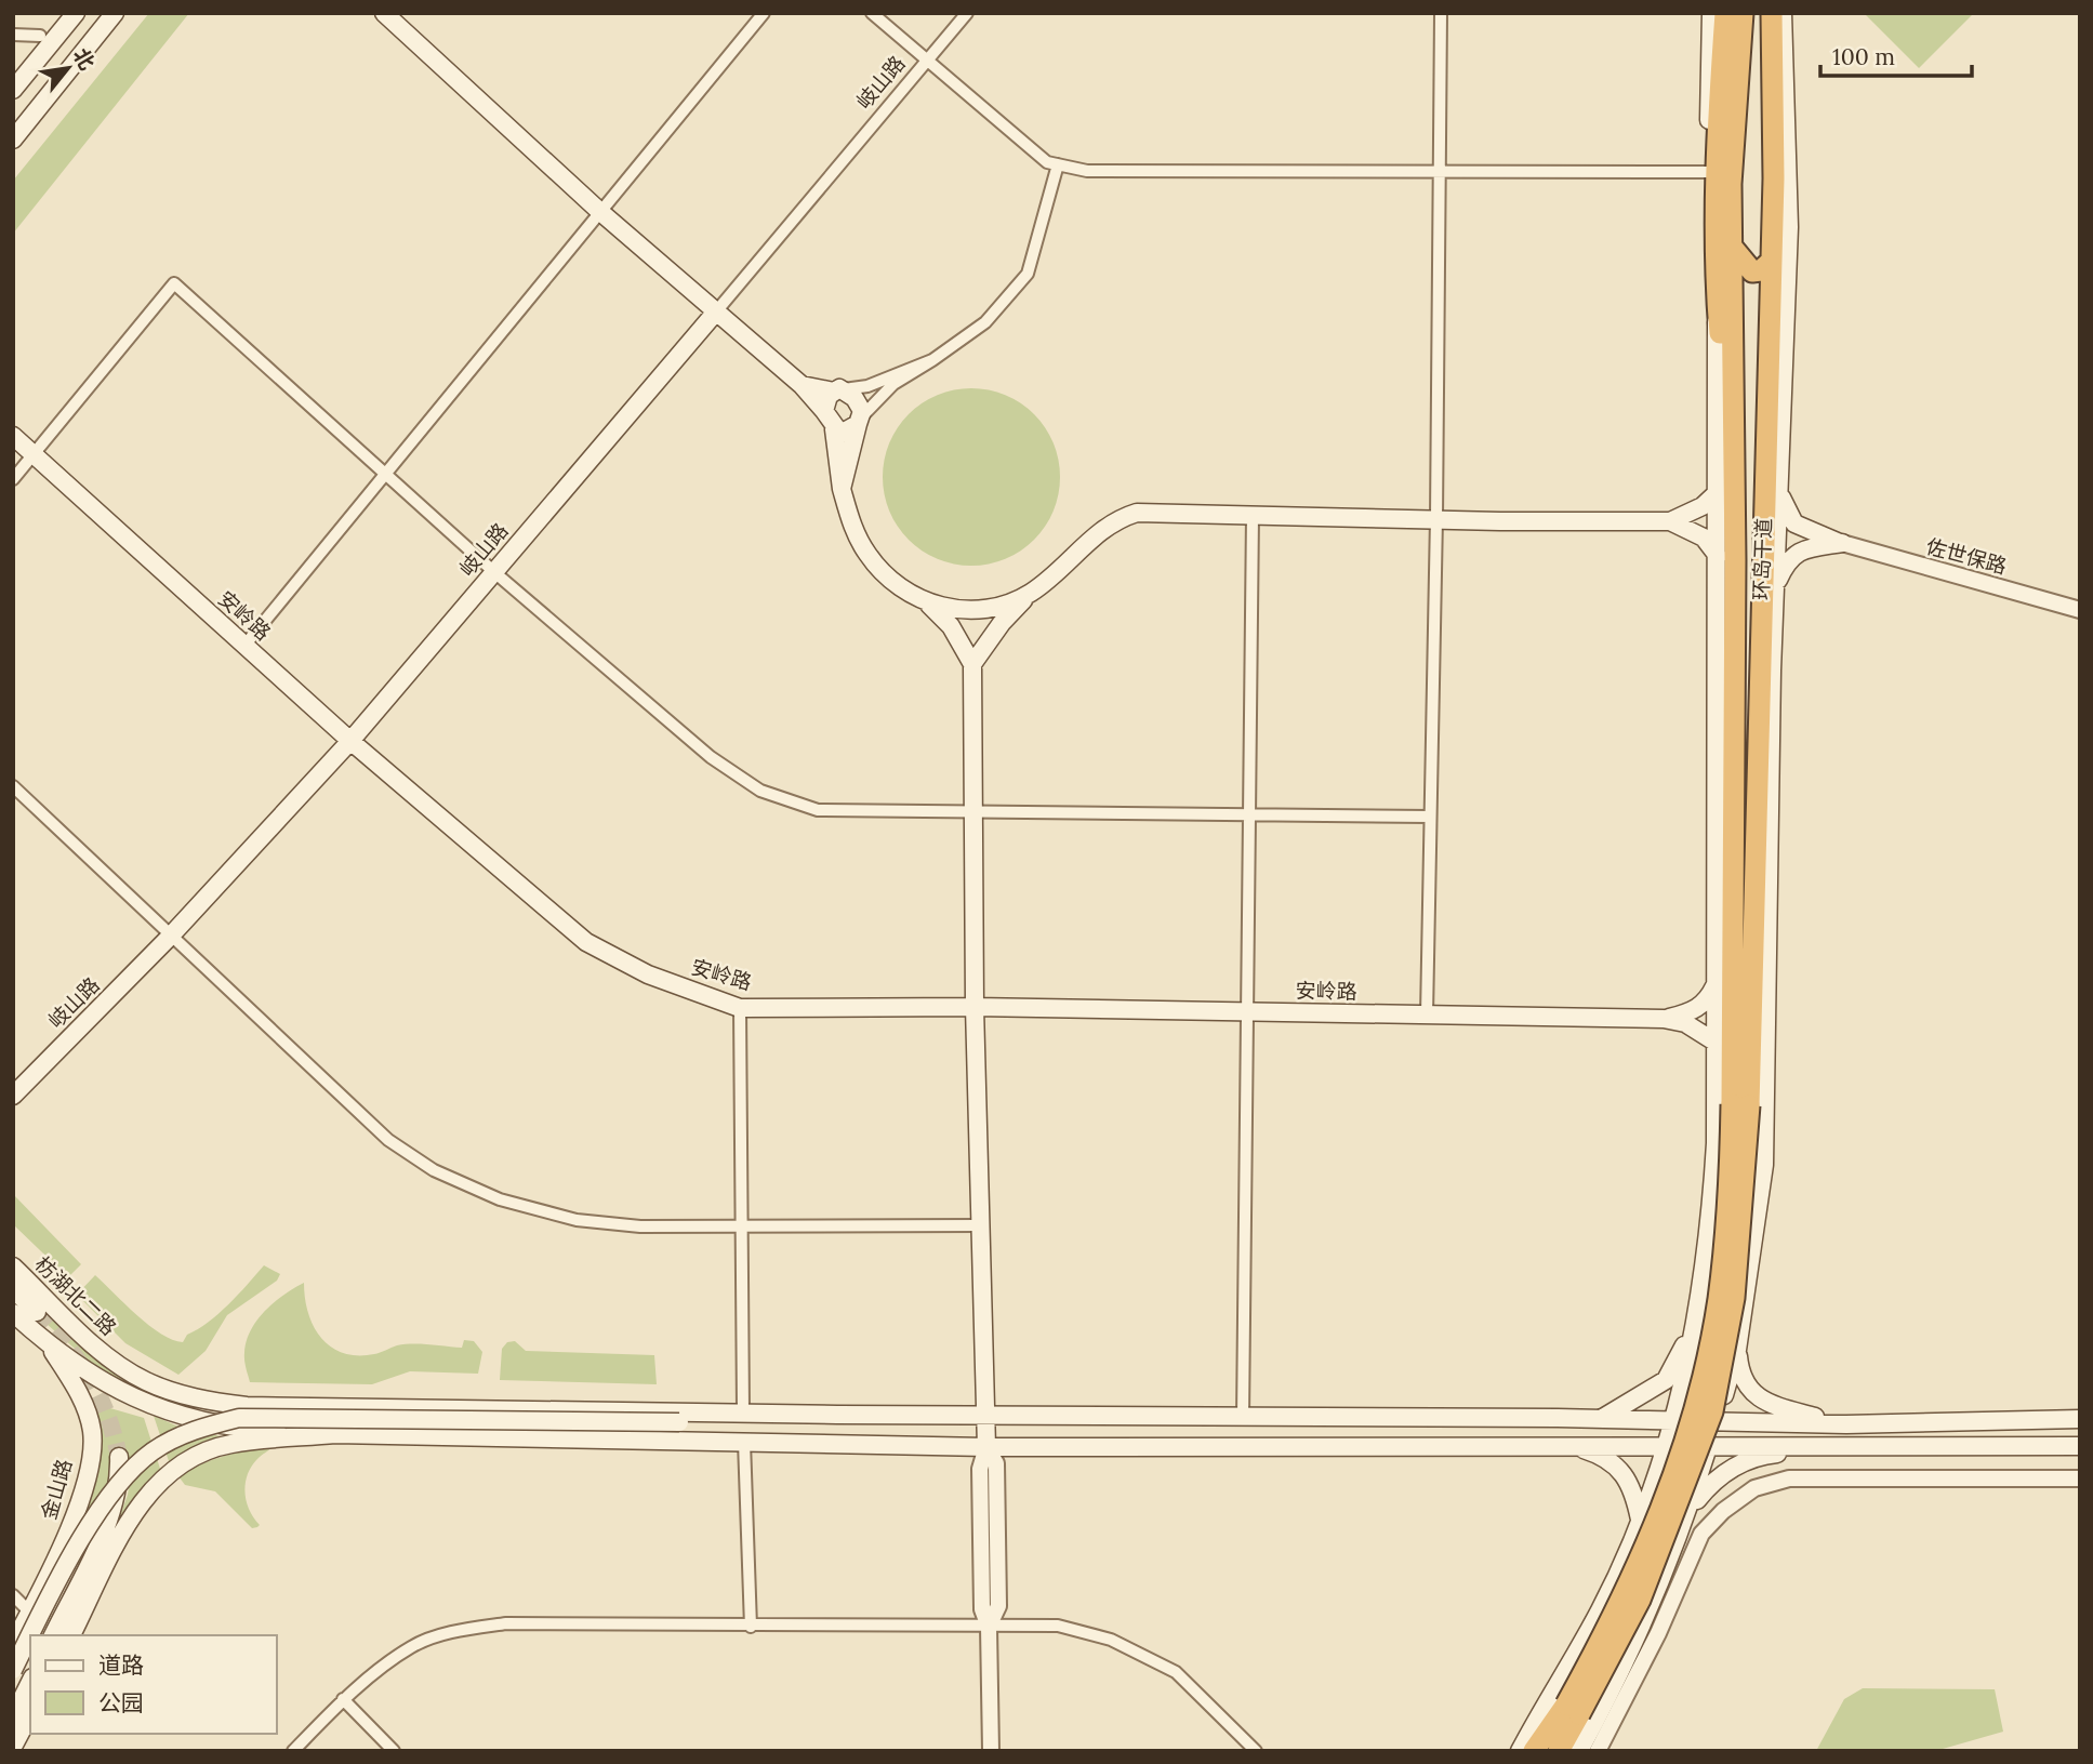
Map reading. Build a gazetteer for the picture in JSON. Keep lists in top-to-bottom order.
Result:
{
  "streets": {
    "highway": ["环岛干道"],
    "main road": [
      "岐山路",
      "安岭路",
      "枋湖北二路",
      "金山路"
    ],
    "street": ["佐世保路"]
  },
  "crossings": [
    ["岐山路", "安岭路"]
  ],
  "legend": ["道路", "公园"],
  "scale_bar": "100 m",
  "north": "top right"
}
